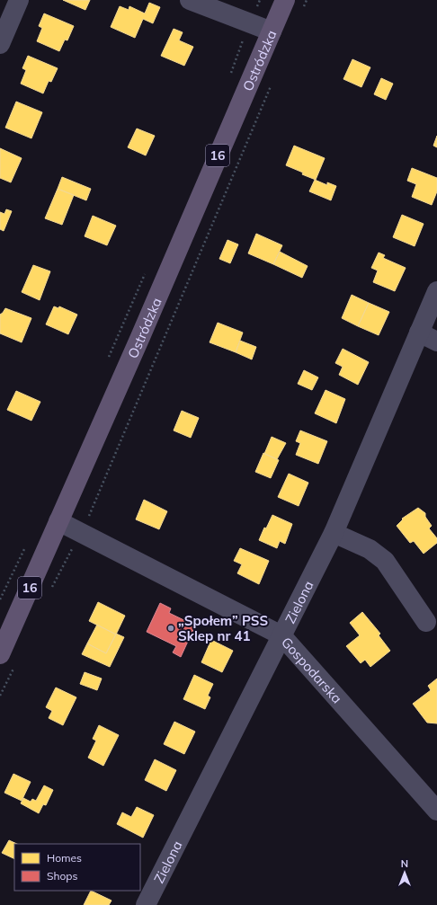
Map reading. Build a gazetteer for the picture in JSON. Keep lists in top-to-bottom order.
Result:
{
  "streets": {
    "main road": ["Ostródzka", "16"],
    "street": ["Zielona", "Gospodarska"]
  },
  "crossings": [
    ["Ostródzka", "Gospodarska"],
    ["Zielona", "Gospodarska"]
  ],
  "places": ["„Społem” PSS Sklep nr 41"],
  "legend": ["Homes", "Shops"],
  "north": "top"
}
